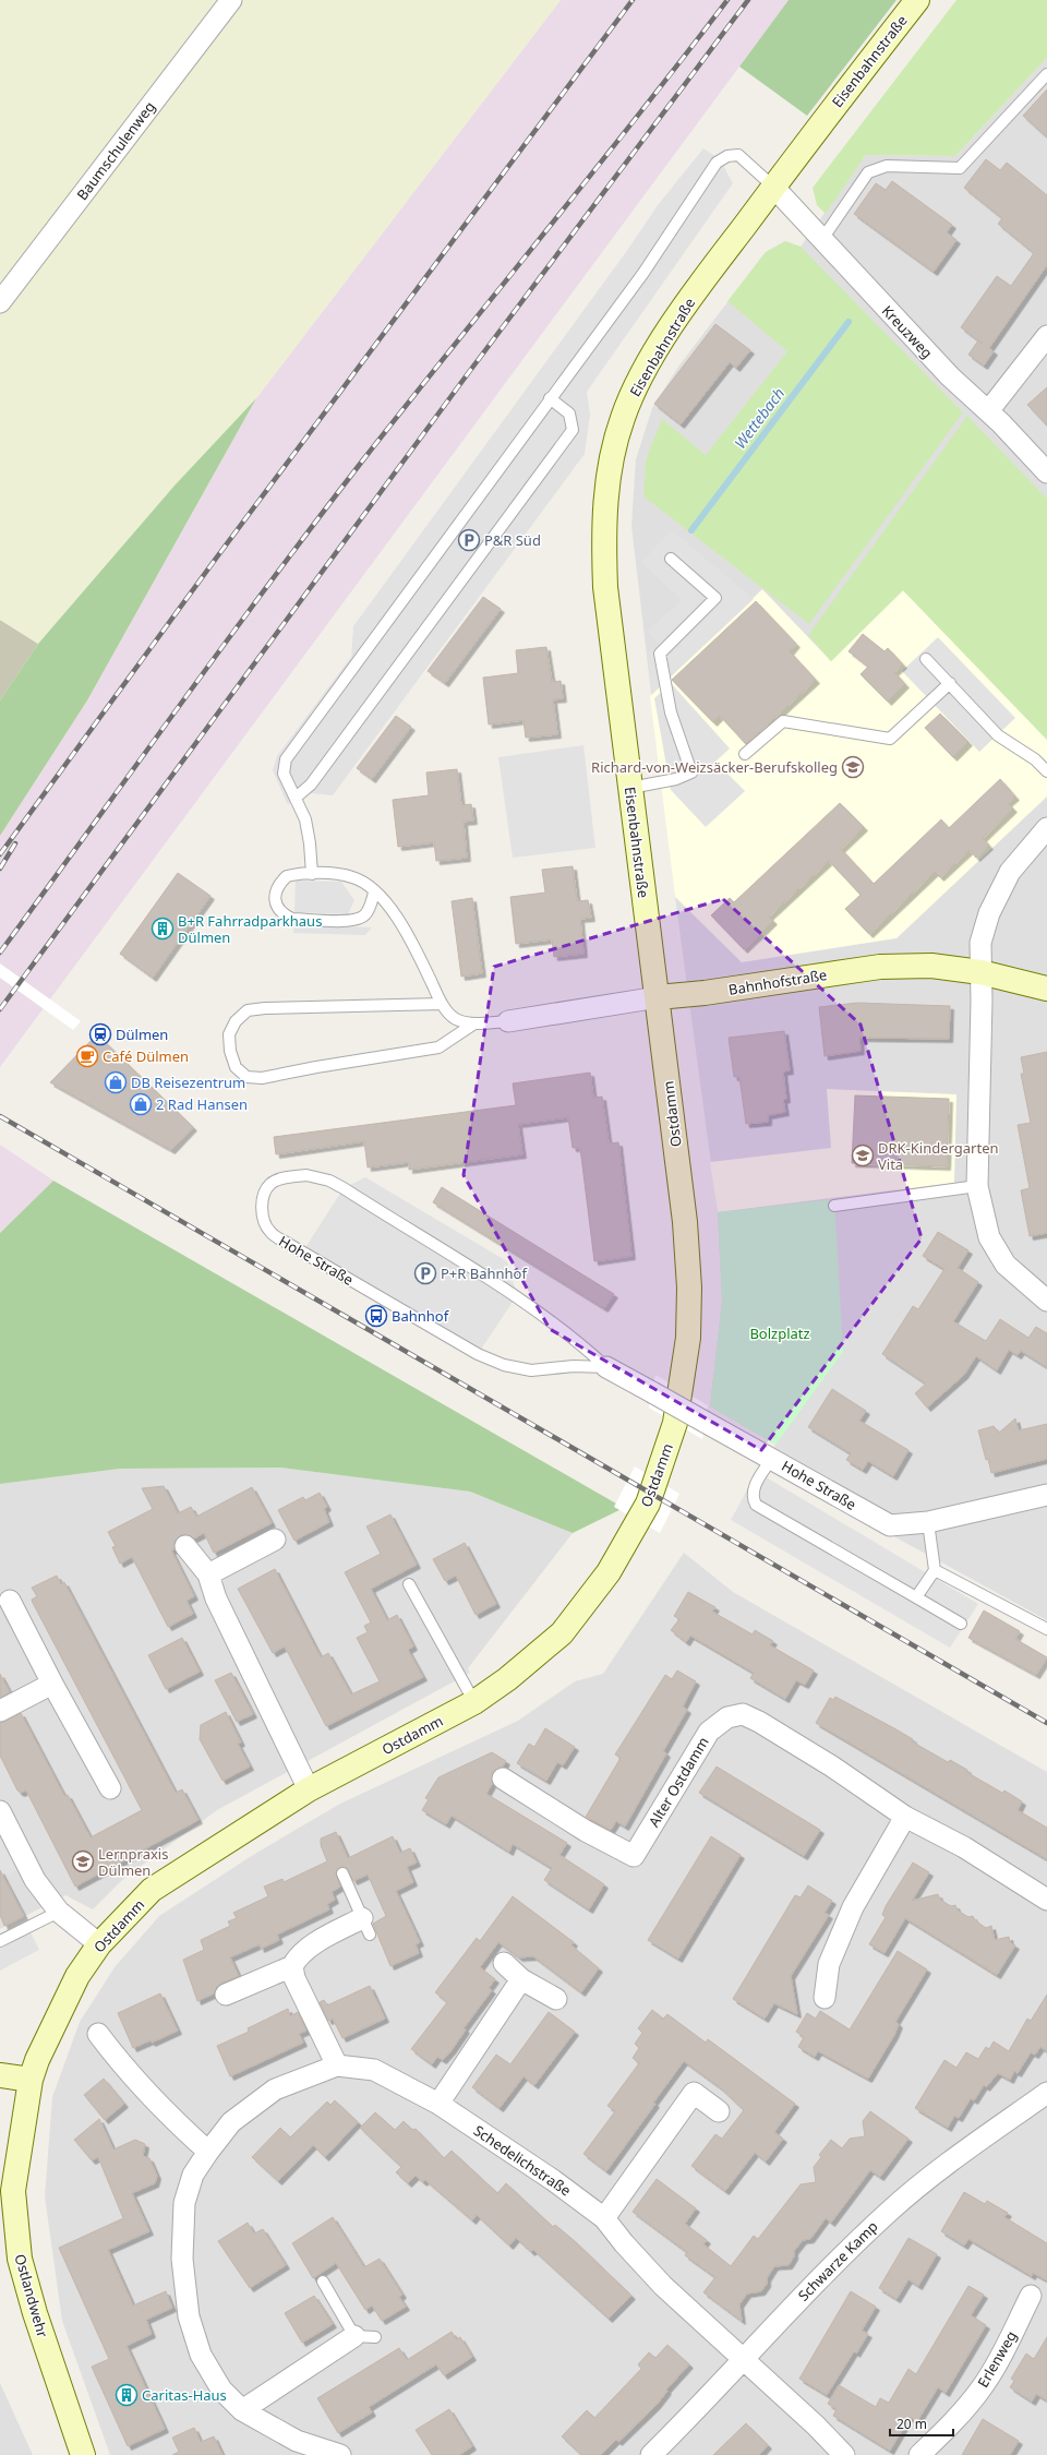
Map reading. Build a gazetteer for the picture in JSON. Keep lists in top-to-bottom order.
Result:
{
  "streets": {
    "street": [
      "Eisenbahnstraße",
      "Baumschulenweg",
      "Kreuzweg",
      "Bahnhofstraße",
      "Ostdamm",
      "Hohe Straße",
      "Alter Ostdamm",
      "Schedelichstraße",
      "Schwarze Kamp",
      "Ostlandwehr",
      "Erlenweg"
    ]
  },
  "crossings": [
    ["Eisenbahnstraße", "Kreuzweg"],
    ["Eisenbahnstraße", "Bahnhofstraße"],
    ["Eisenbahnstraße", "Ostdamm"],
    ["Bahnhofstraße", "Ostdamm"],
    ["Ostdamm", "Ostlandwehr"],
    ["Schedelichstraße", "Schwarze Kamp"]
  ],
  "water": ["Wettebach"],
  "parks": ["Bolzplatz"],
  "places": {
    "parking": ["P&R Süd", "P+R Bahnhof"],
    "school or university": ["Richard-von-Weizsäcker-Berufskolleg", "DRK-Kindergarten Vita", "Lernpraxis Dülmen"],
    "building": ["B+R Fahrradparkhaus Dülmen", "Caritas-Haus"],
    "station": ["Dülmen"],
    "cafe": ["Café Dülmen"],
    "shop": ["DB Reisezentrum", "2 Rad Hansen"],
    "bus stop": ["Bahnhof"]
  },
  "scale_bar": "20 m"
}
